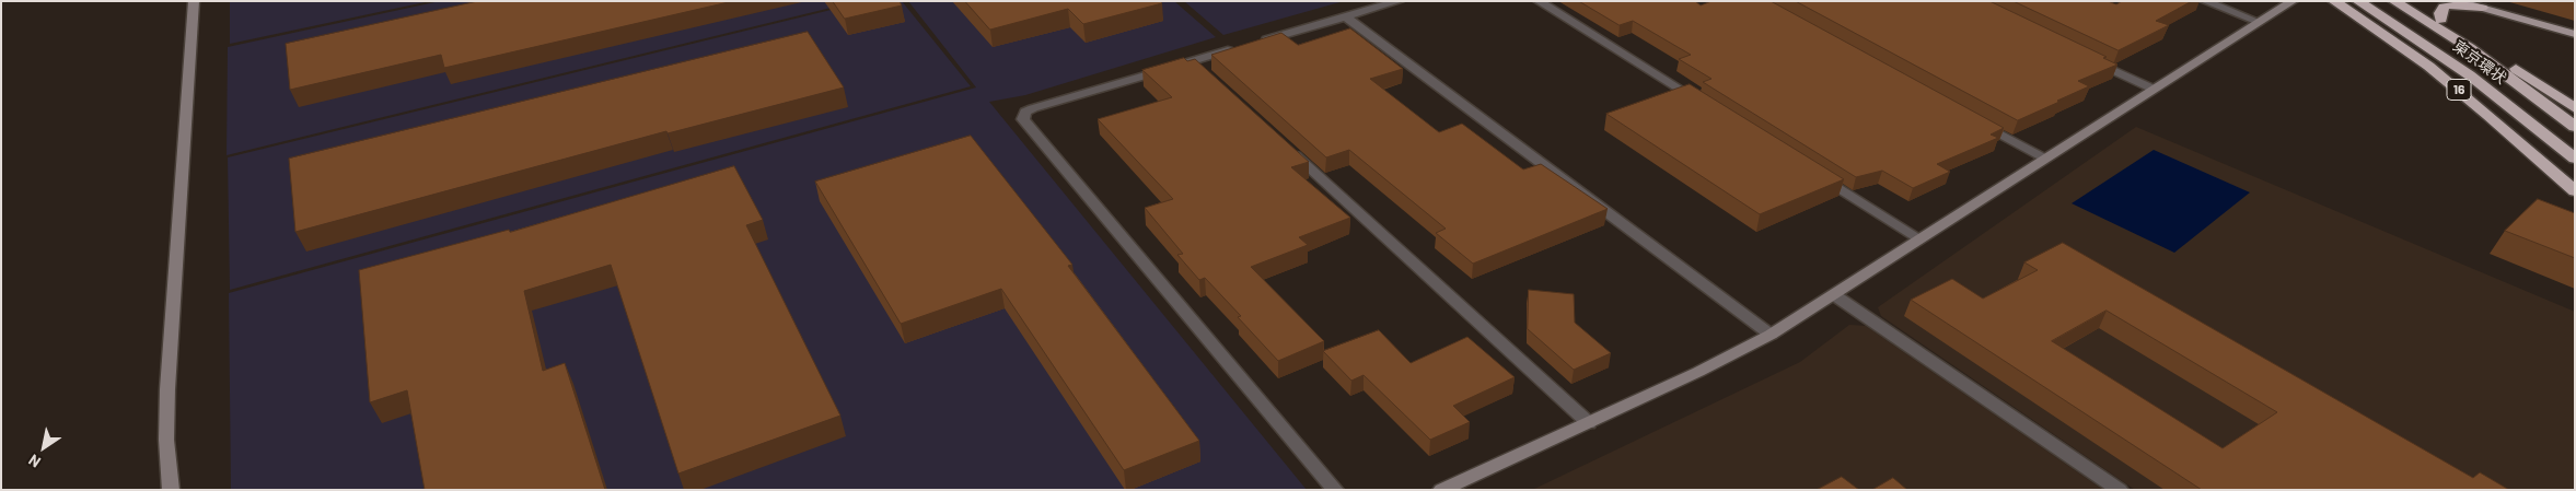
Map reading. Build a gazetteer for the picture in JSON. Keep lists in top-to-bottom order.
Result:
{
  "streets": {
    "highway": ["東京環状", "16"]
  },
  "north": "bottom left"
}
